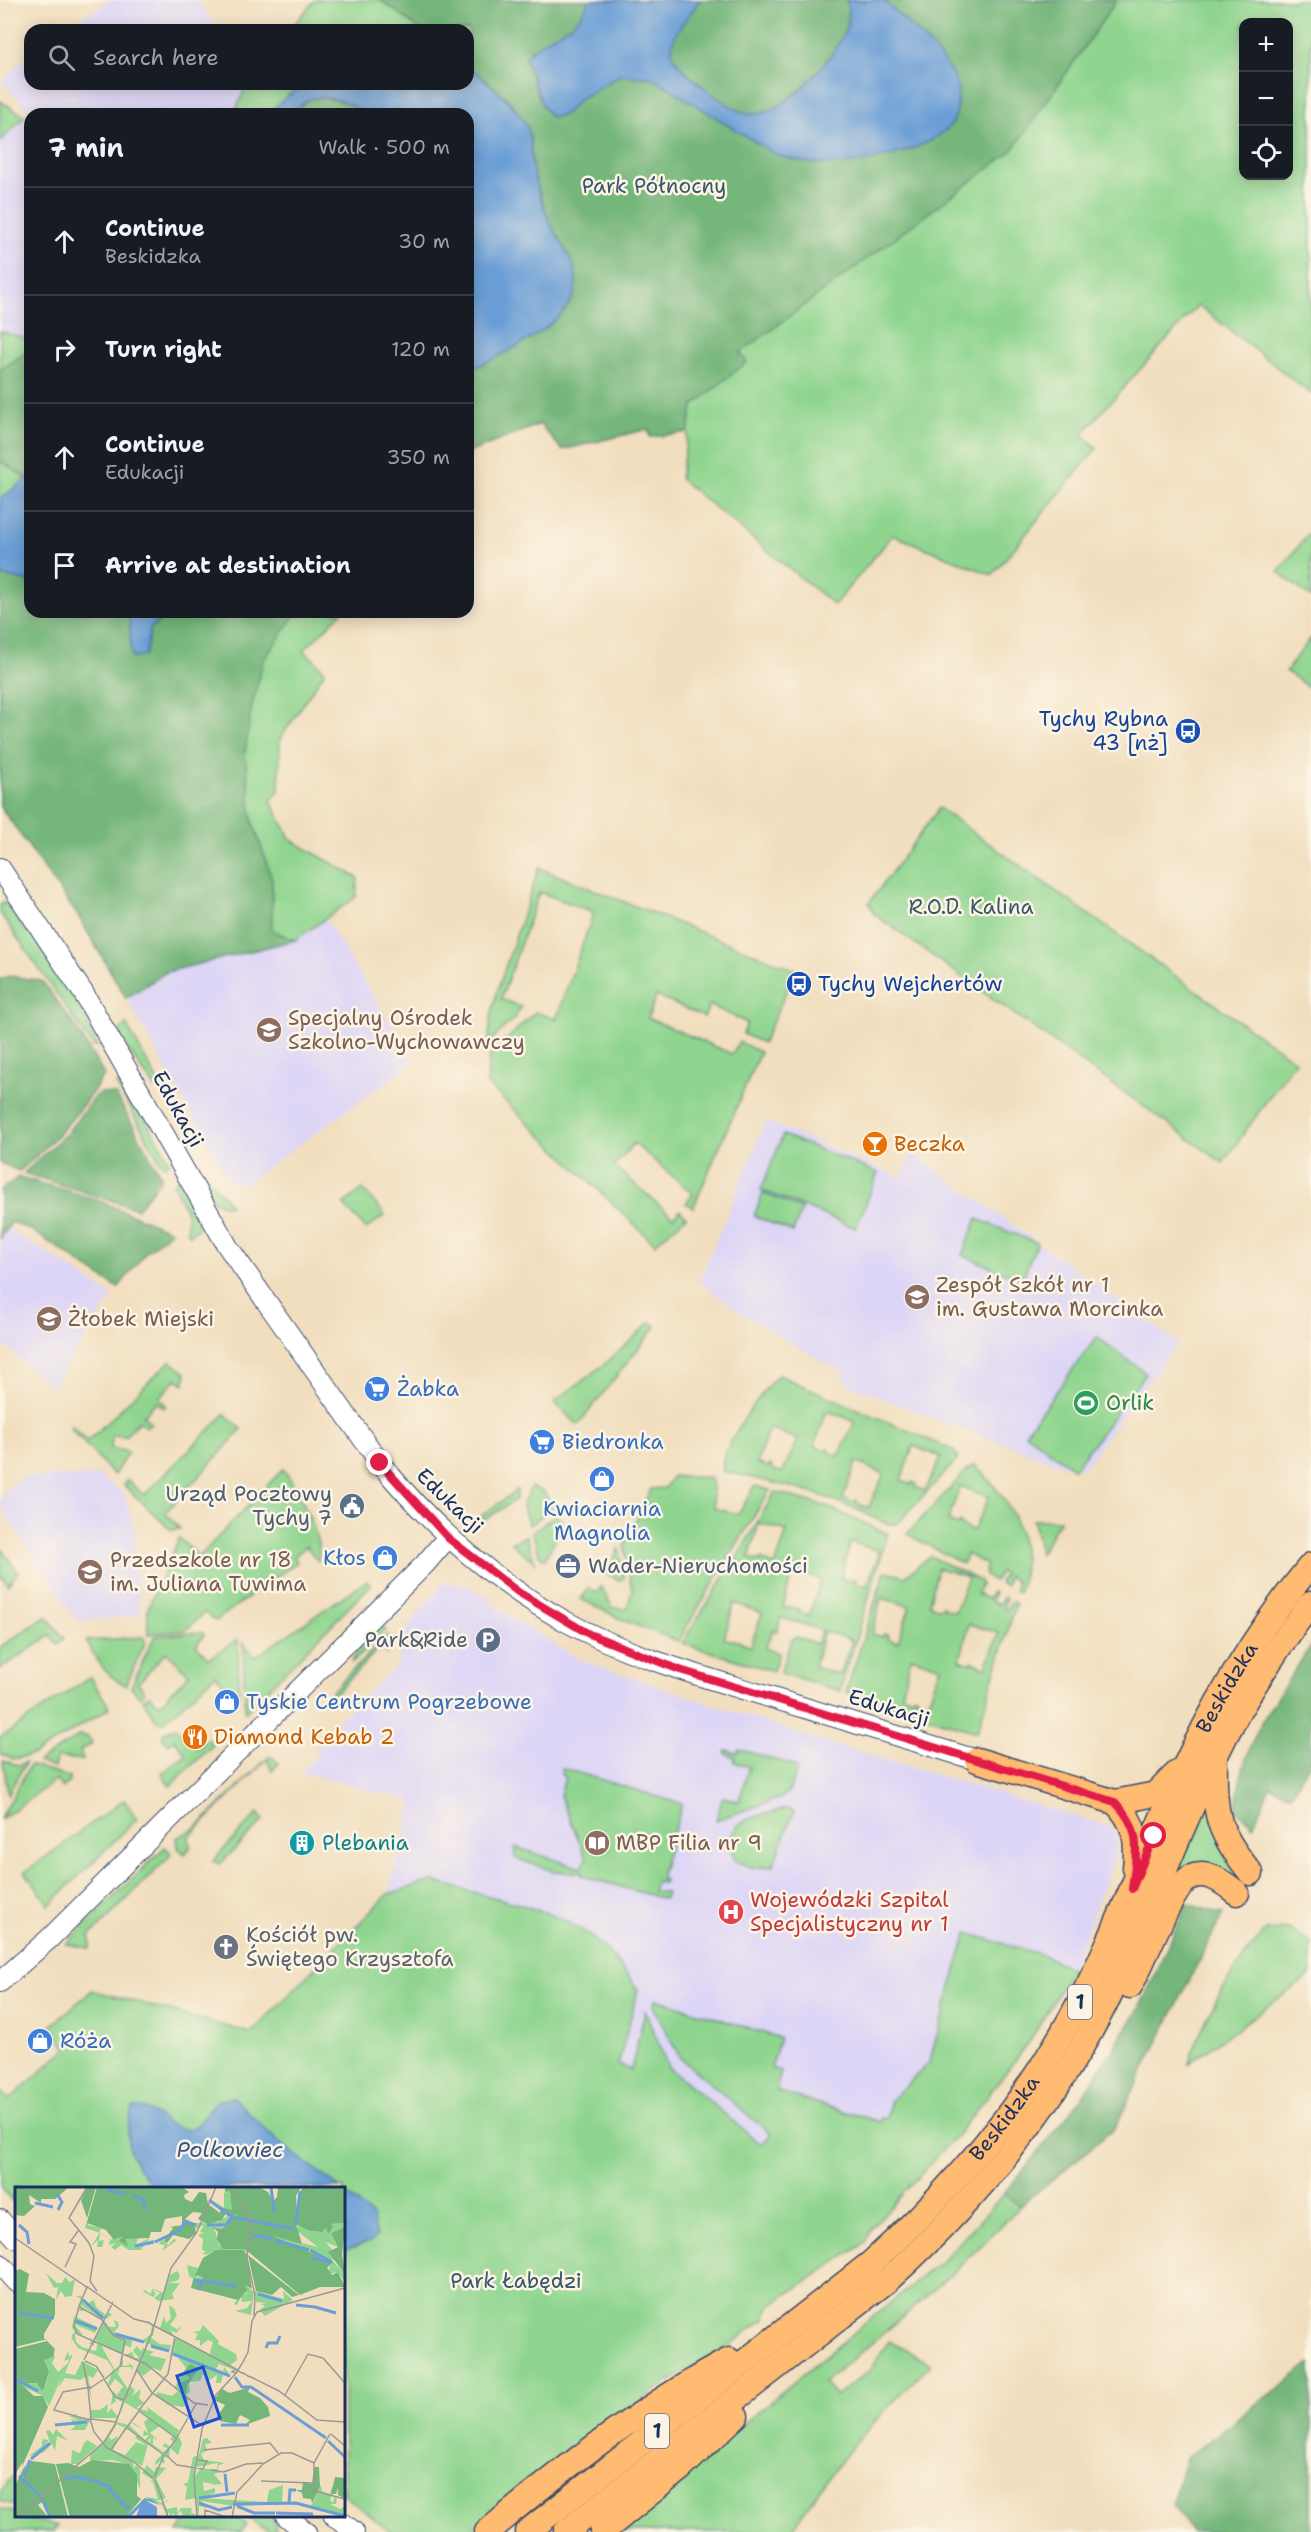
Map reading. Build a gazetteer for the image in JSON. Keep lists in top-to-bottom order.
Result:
{
  "streets": {
    "main road": ["Beskidzka", "1"],
    "street": ["Edukacji"]
  },
  "water": ["Polkowiec"],
  "parks": ["Park Północny", "R.O.D. Kalina", "Park Łabędzi"],
  "places": {
    "bus stop": ["Tychy Rybna 43 [nż]", "Tychy Wejchertów"],
    "school or university": [
      "Specjalny Ośrodek Szkolno-Wychowawczy",
      "Zespół Szkół nr 1 im. Gustawa Morcinka",
      "Żłobek Miejski",
      "Przedszkole nr 18 im. Juliana Tuwima"
    ],
    "bar": ["Beczka"],
    "supermarket": ["Żabka", "Biedronka"],
    "sports": ["Orlik"],
    "shop": [
      "Kwiaciarnia Magnolia",
      "Kłos",
      "Tyskie Centrum Pogrzebowe",
      "Róża"
    ],
    "public building": ["Urząd Pocztowy Tychy 7"],
    "office": ["Wader-Nieruchomości"],
    "parking": ["Park&Ride"],
    "restaurant": ["Diamond Kebab 2"],
    "building": ["Plebania"],
    "library": ["MBP Filia nr 9"],
    "hospital": ["Wojewódzki Szpital Specjalistyczny nr 1"],
    "church": ["Kościół pw. Świętego Krzysztofa"]
  },
  "page": {
    "map_buttons": ["+", "−"],
    "search": "Search here",
    "heading": ["7 min", "Walk · 500 m"],
    "list": [
      ["Continue", "Beskidzka", "30 m"],
      ["Turn right", "120 m"],
      ["Continue", "Edukacji", "350 m"],
      "Arrive at destination"
    ]
  }
}
